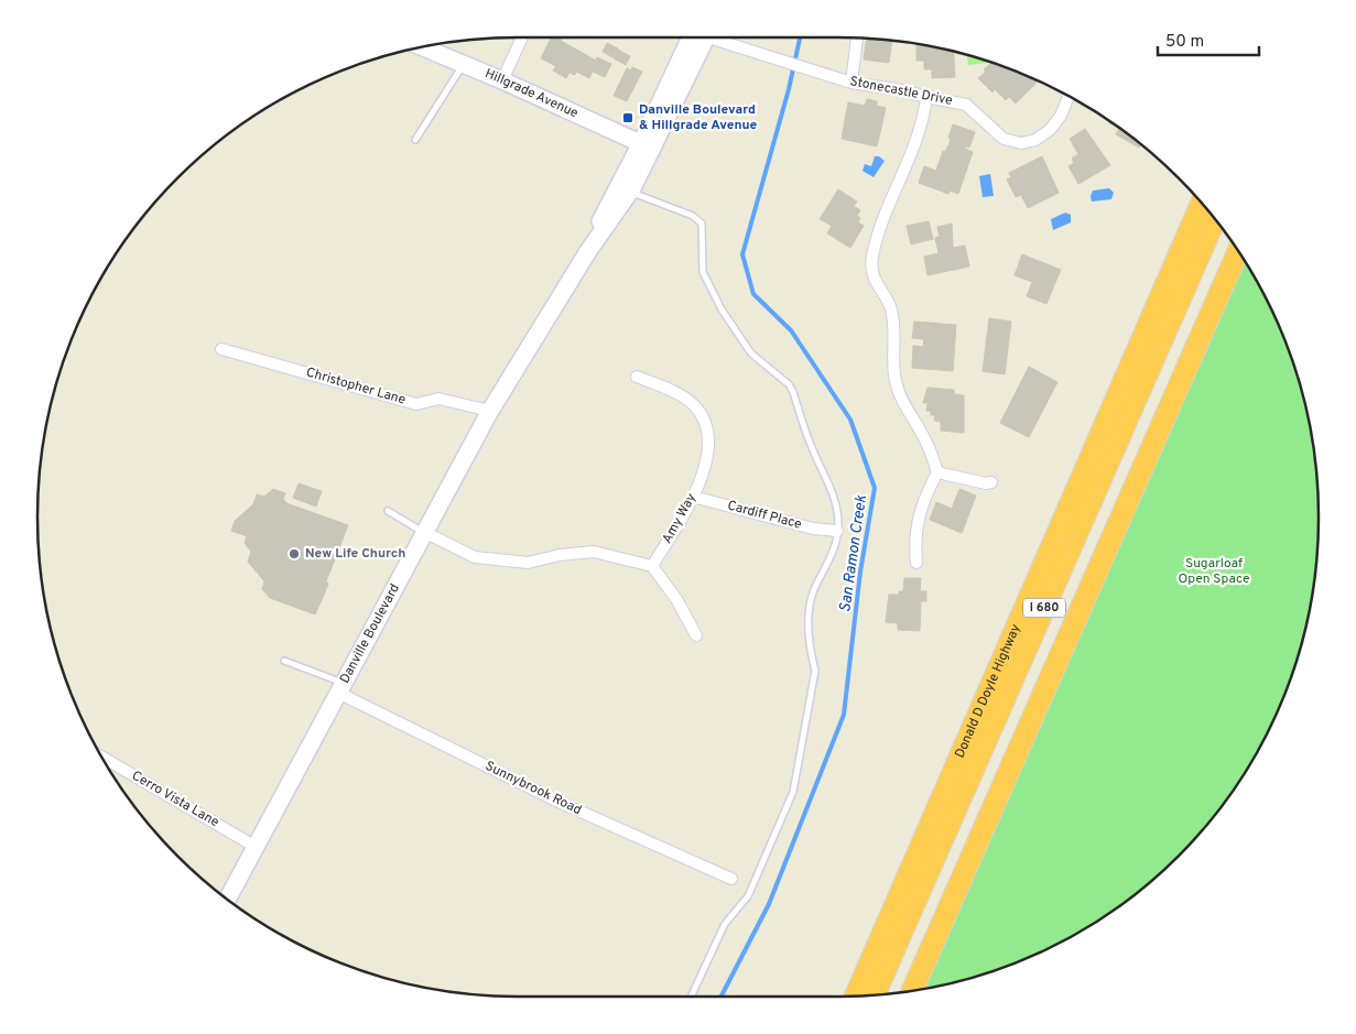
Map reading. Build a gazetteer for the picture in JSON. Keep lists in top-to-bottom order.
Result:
{
  "streets": {
    "highway": ["I 680", "Donald D Doyle Highway"],
    "main road": ["Hillgrade Avenue", "Danville Boulevard"],
    "street": [
      "Stonecastle Drive",
      "Christopher Lane",
      "Cardiff Place",
      "Amy Way",
      "Sunnybrook Road",
      "Cerro Vista Lane"
    ]
  },
  "crossings": [
    ["Hillgrade Avenue", "Danville Boulevard"],
    ["Christopher Lane", "Danville Boulevard"],
    ["Cardiff Place", "Amy Way"],
    ["Danville Boulevard", "Sunnybrook Road"],
    ["Danville Boulevard", "Cerro Vista Lane"]
  ],
  "water": ["San Ramon Creek"],
  "parks": ["Sugarloaf Open Space"],
  "places": {
    "transit": ["Danville Boulevard & Hillgrade Avenue"],
    "other": ["New Life Church"]
  },
  "scale_bar": "50 m"
}
